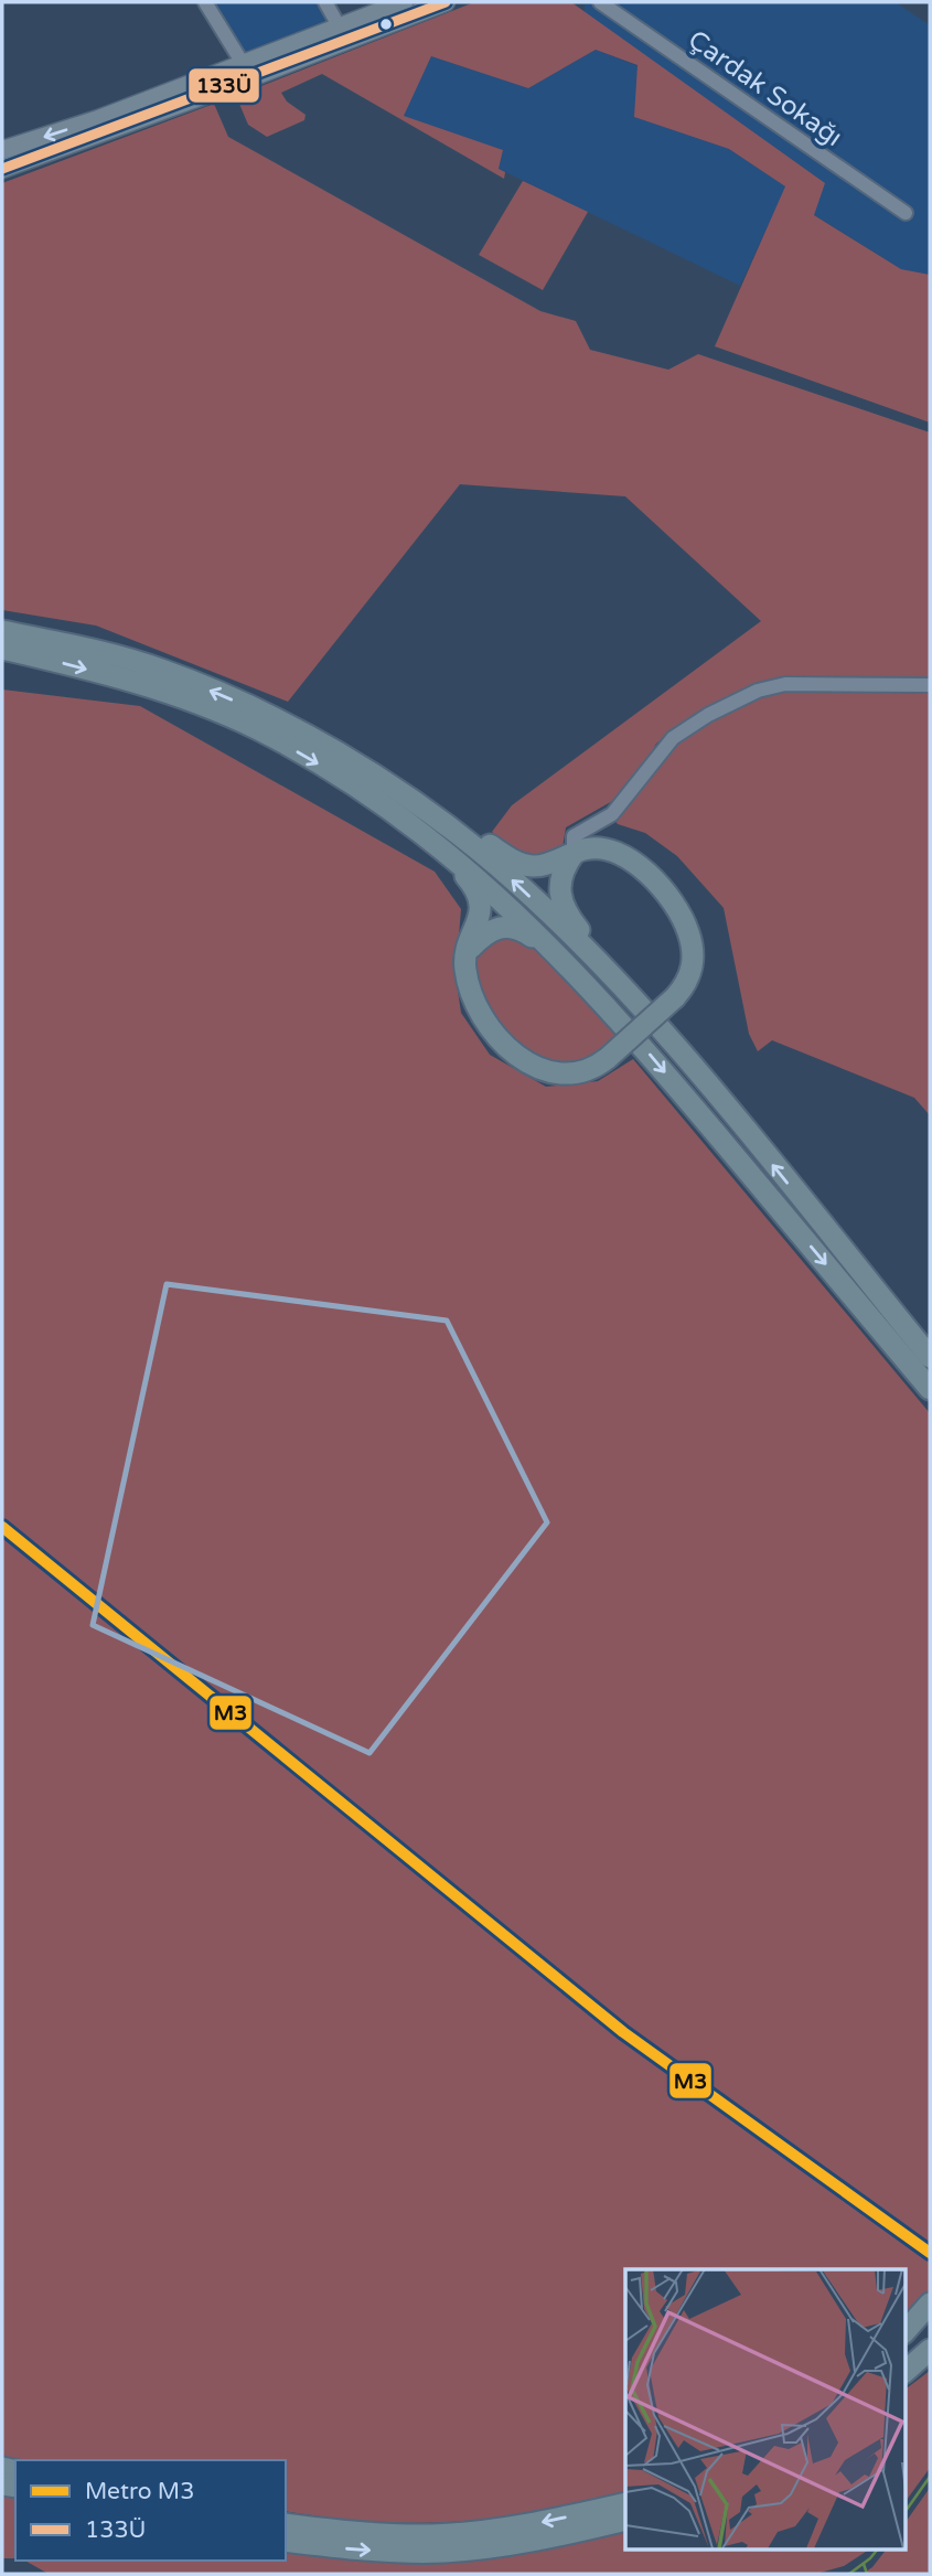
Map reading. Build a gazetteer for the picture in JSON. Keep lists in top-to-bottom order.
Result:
{
  "streets": {
    "street": ["Çardak Sokağı"]
  },
  "lines": ["transit line 133Ü", "metro line M3"],
  "legend": ["Metro M3", "133Ü"]
}
